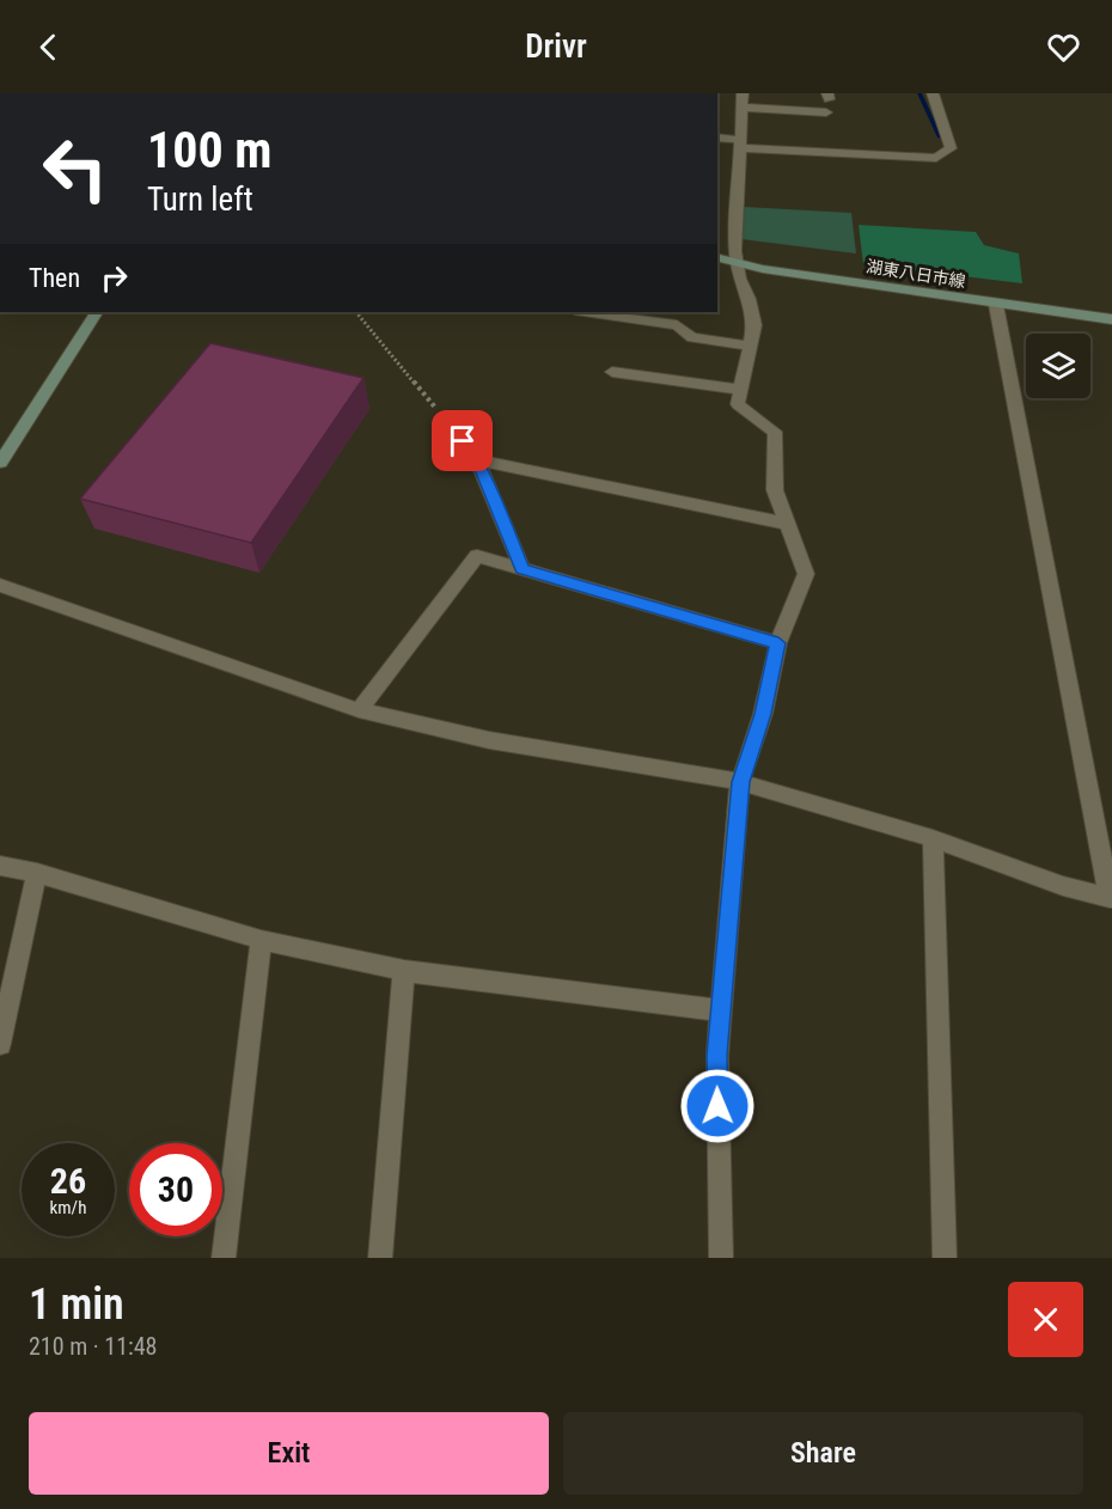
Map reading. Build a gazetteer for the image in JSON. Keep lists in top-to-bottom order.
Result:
{
  "streets": {
    "main road": ["湖東八日市線"]
  },
  "page": {
    "header": "Drivr",
    "turn": ["100 m", "Turn left"],
    "then": "Then",
    "speed": "26 km/h",
    "limit": "30",
    "heading": ["1 min", "210 m · 11:48"],
    "buttons": ["Exit", "Share"]
  }
}
